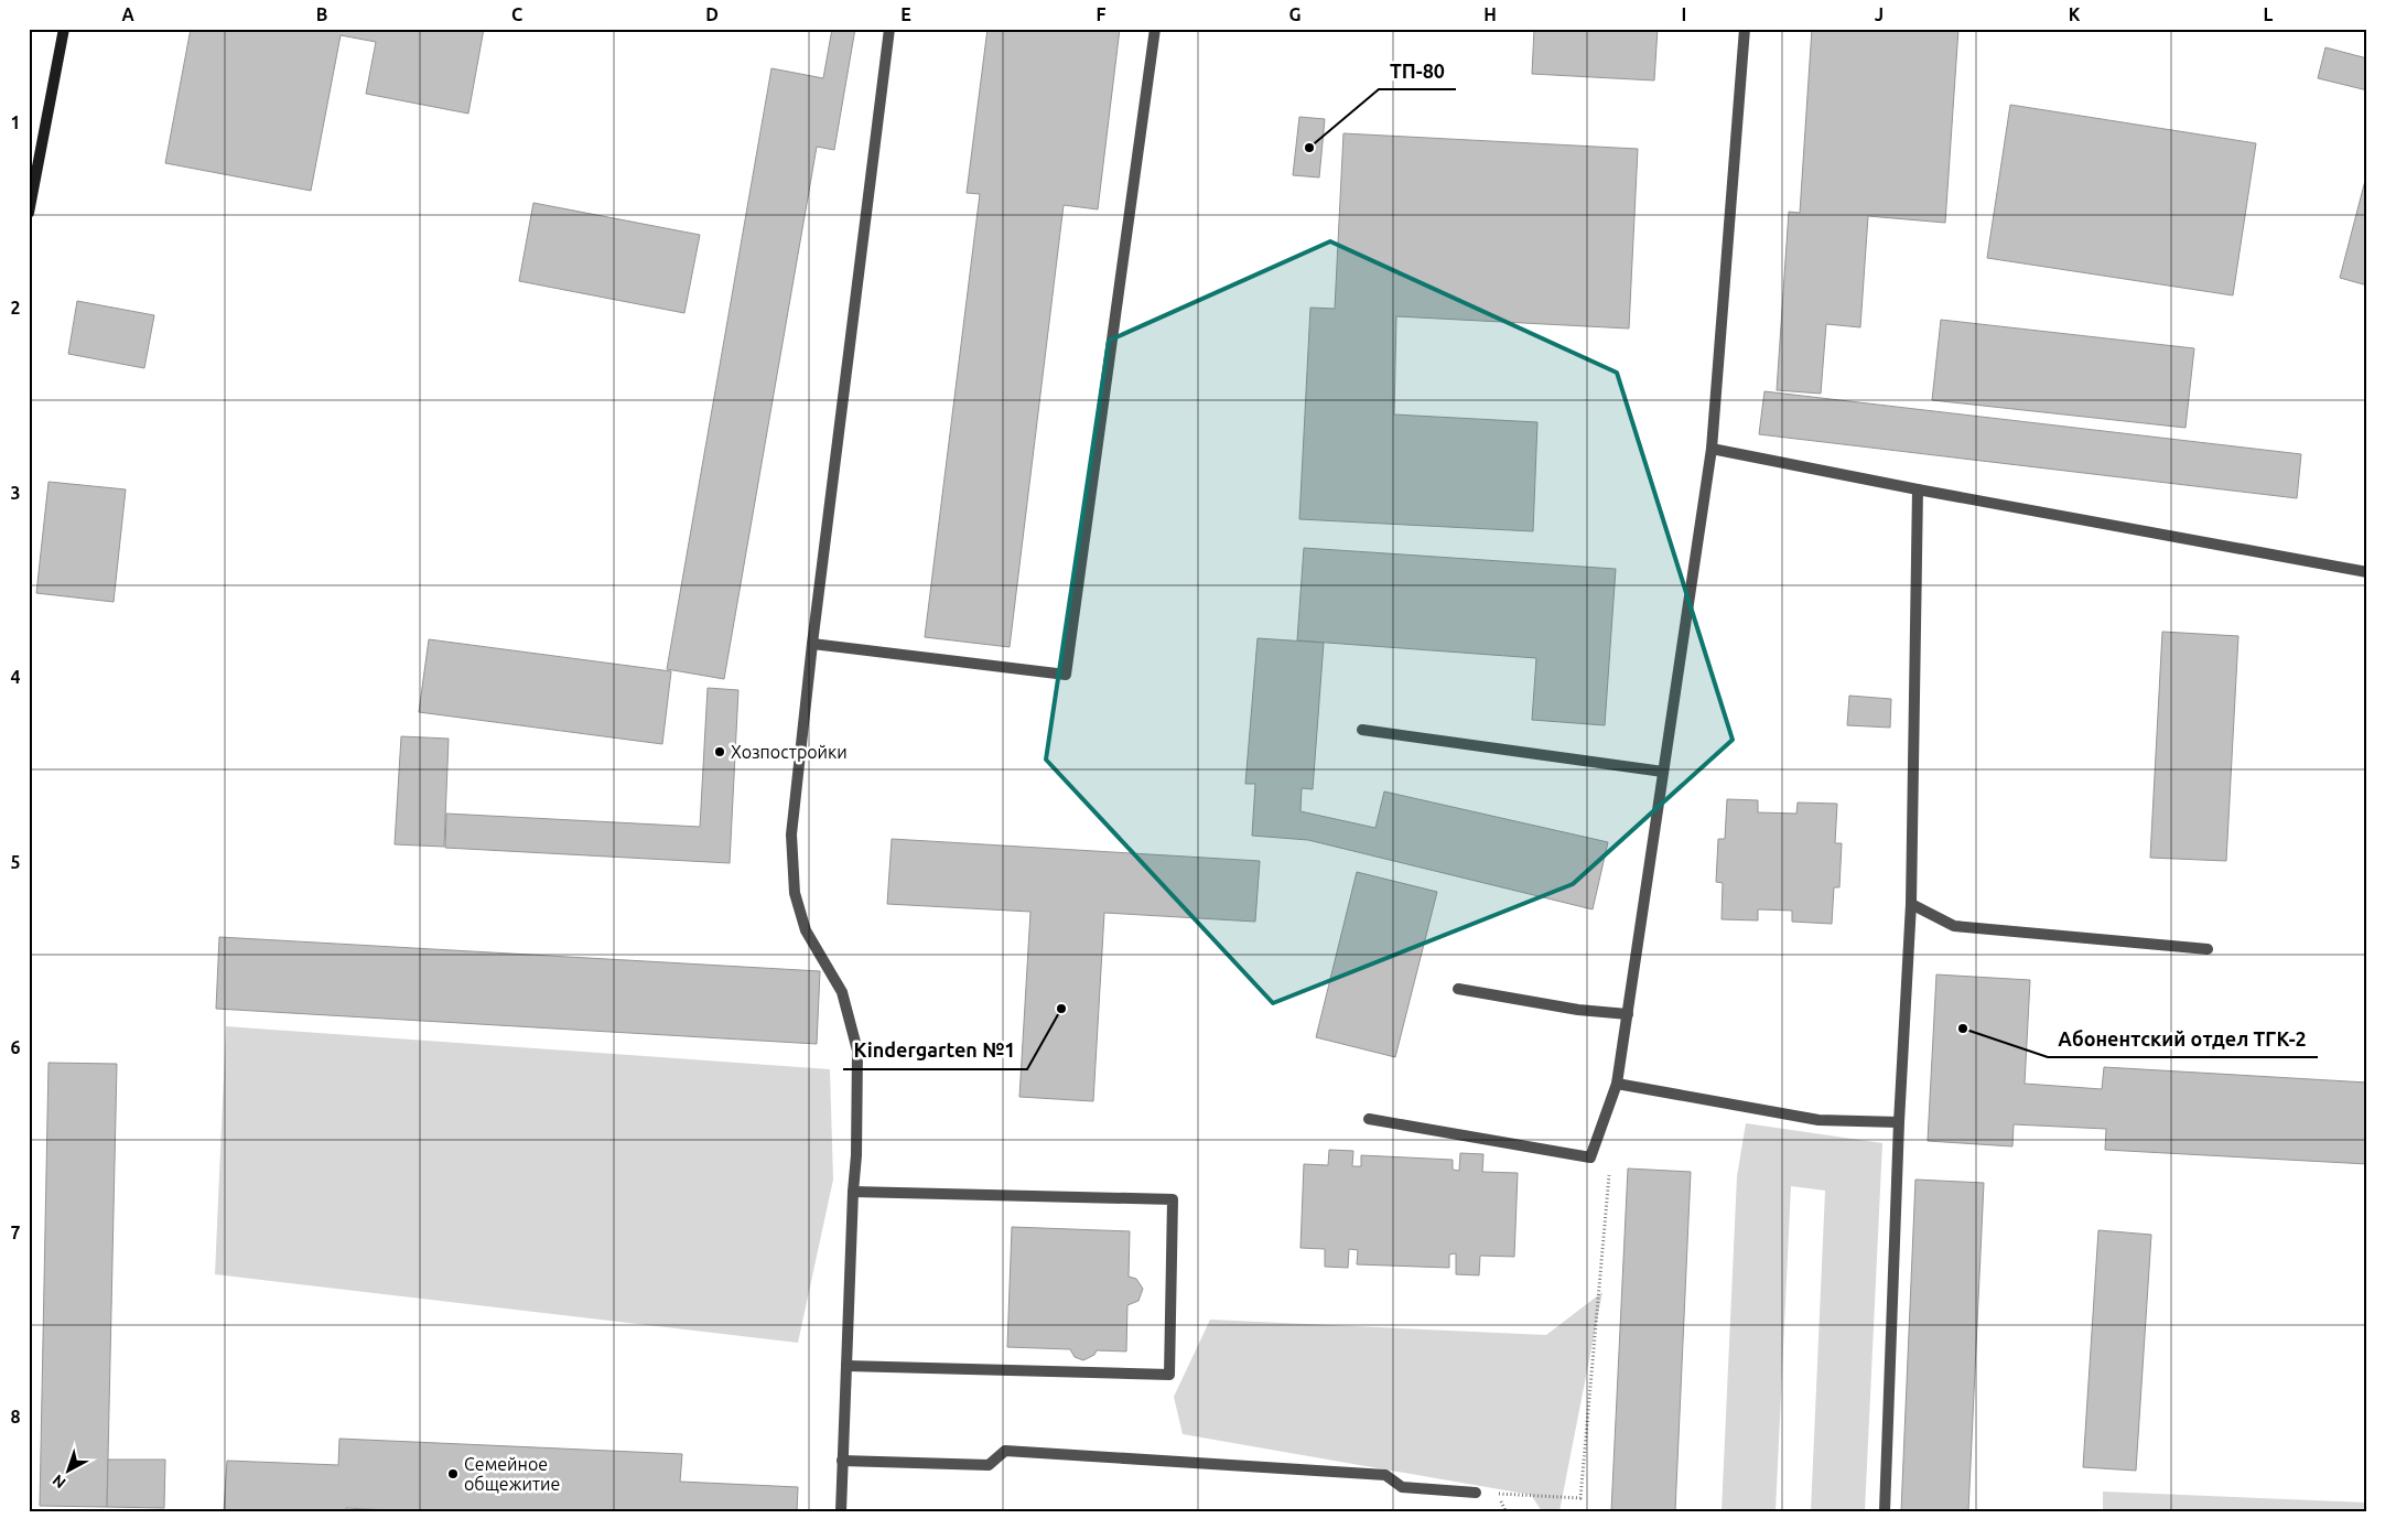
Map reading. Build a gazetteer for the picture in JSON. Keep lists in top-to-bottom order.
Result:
{
  "places": [
    "ТП-80",
    "Хозпостройки",
    "Kindergarten №1",
    "Абонентский отдел ТГК-2",
    "Семейное общежитие"
  ],
  "north": "bottom left",
  "grid": {
    "columns": [
      "A",
      "B",
      "C",
      "D",
      "E",
      "F",
      "G",
      "H",
      "I",
      "J",
      "K",
      "L"
    ],
    "rows": [
      "1",
      "2",
      "3",
      "4",
      "5",
      "6",
      "7",
      "8"
    ]
  }
}
